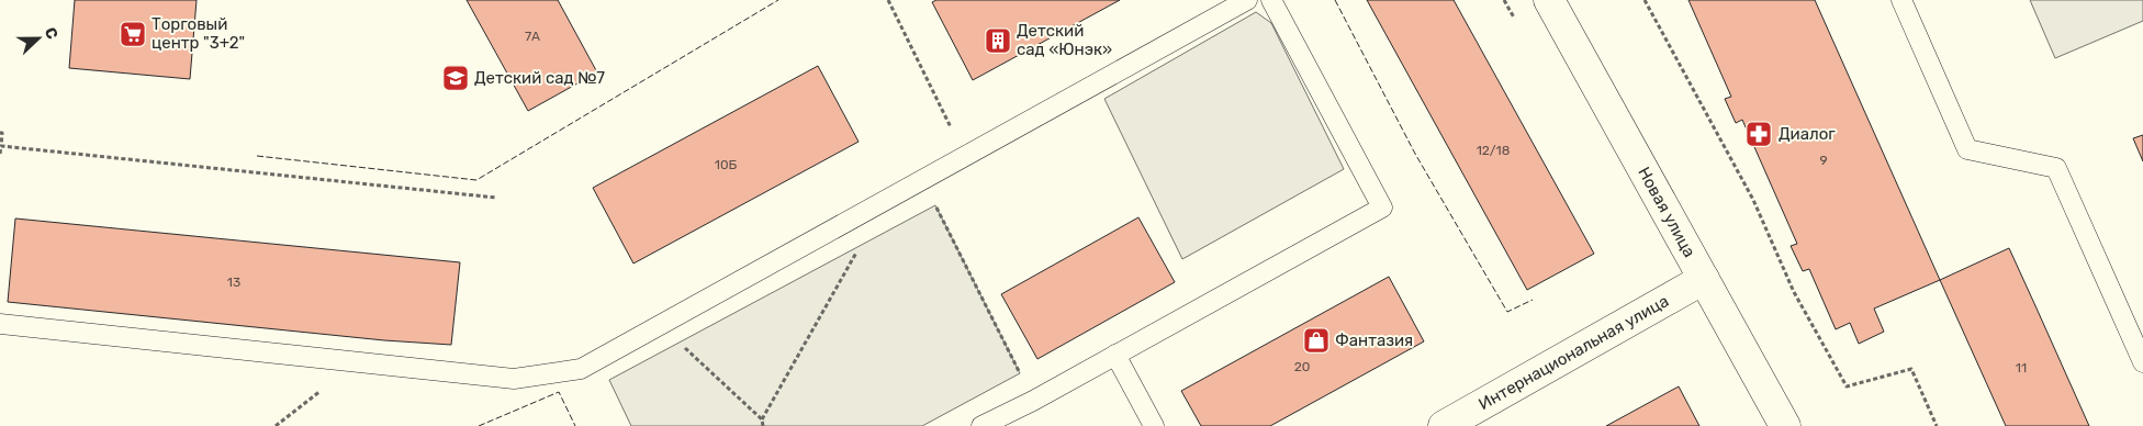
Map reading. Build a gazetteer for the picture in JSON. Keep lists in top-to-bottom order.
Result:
{
  "streets": {
    "street": ["Новая улица", "Интернациональная улица"]
  },
  "crossings": [
    ["Новая улица", "Интернациональная улица"]
  ],
  "places": {
    "supermarket": ["Торговый центр \"3+2\""],
    "building": ["Детский сад «Юнэк»"],
    "school or university": ["Детский сад №7"],
    "pharmacy": ["Диалог"],
    "shop": ["Фантазия"]
  },
  "house_numbers": [
    "7А",
    "12/18",
    "9",
    "10Б",
    "13",
    "20",
    "11"
  ],
  "north": "right"
}
